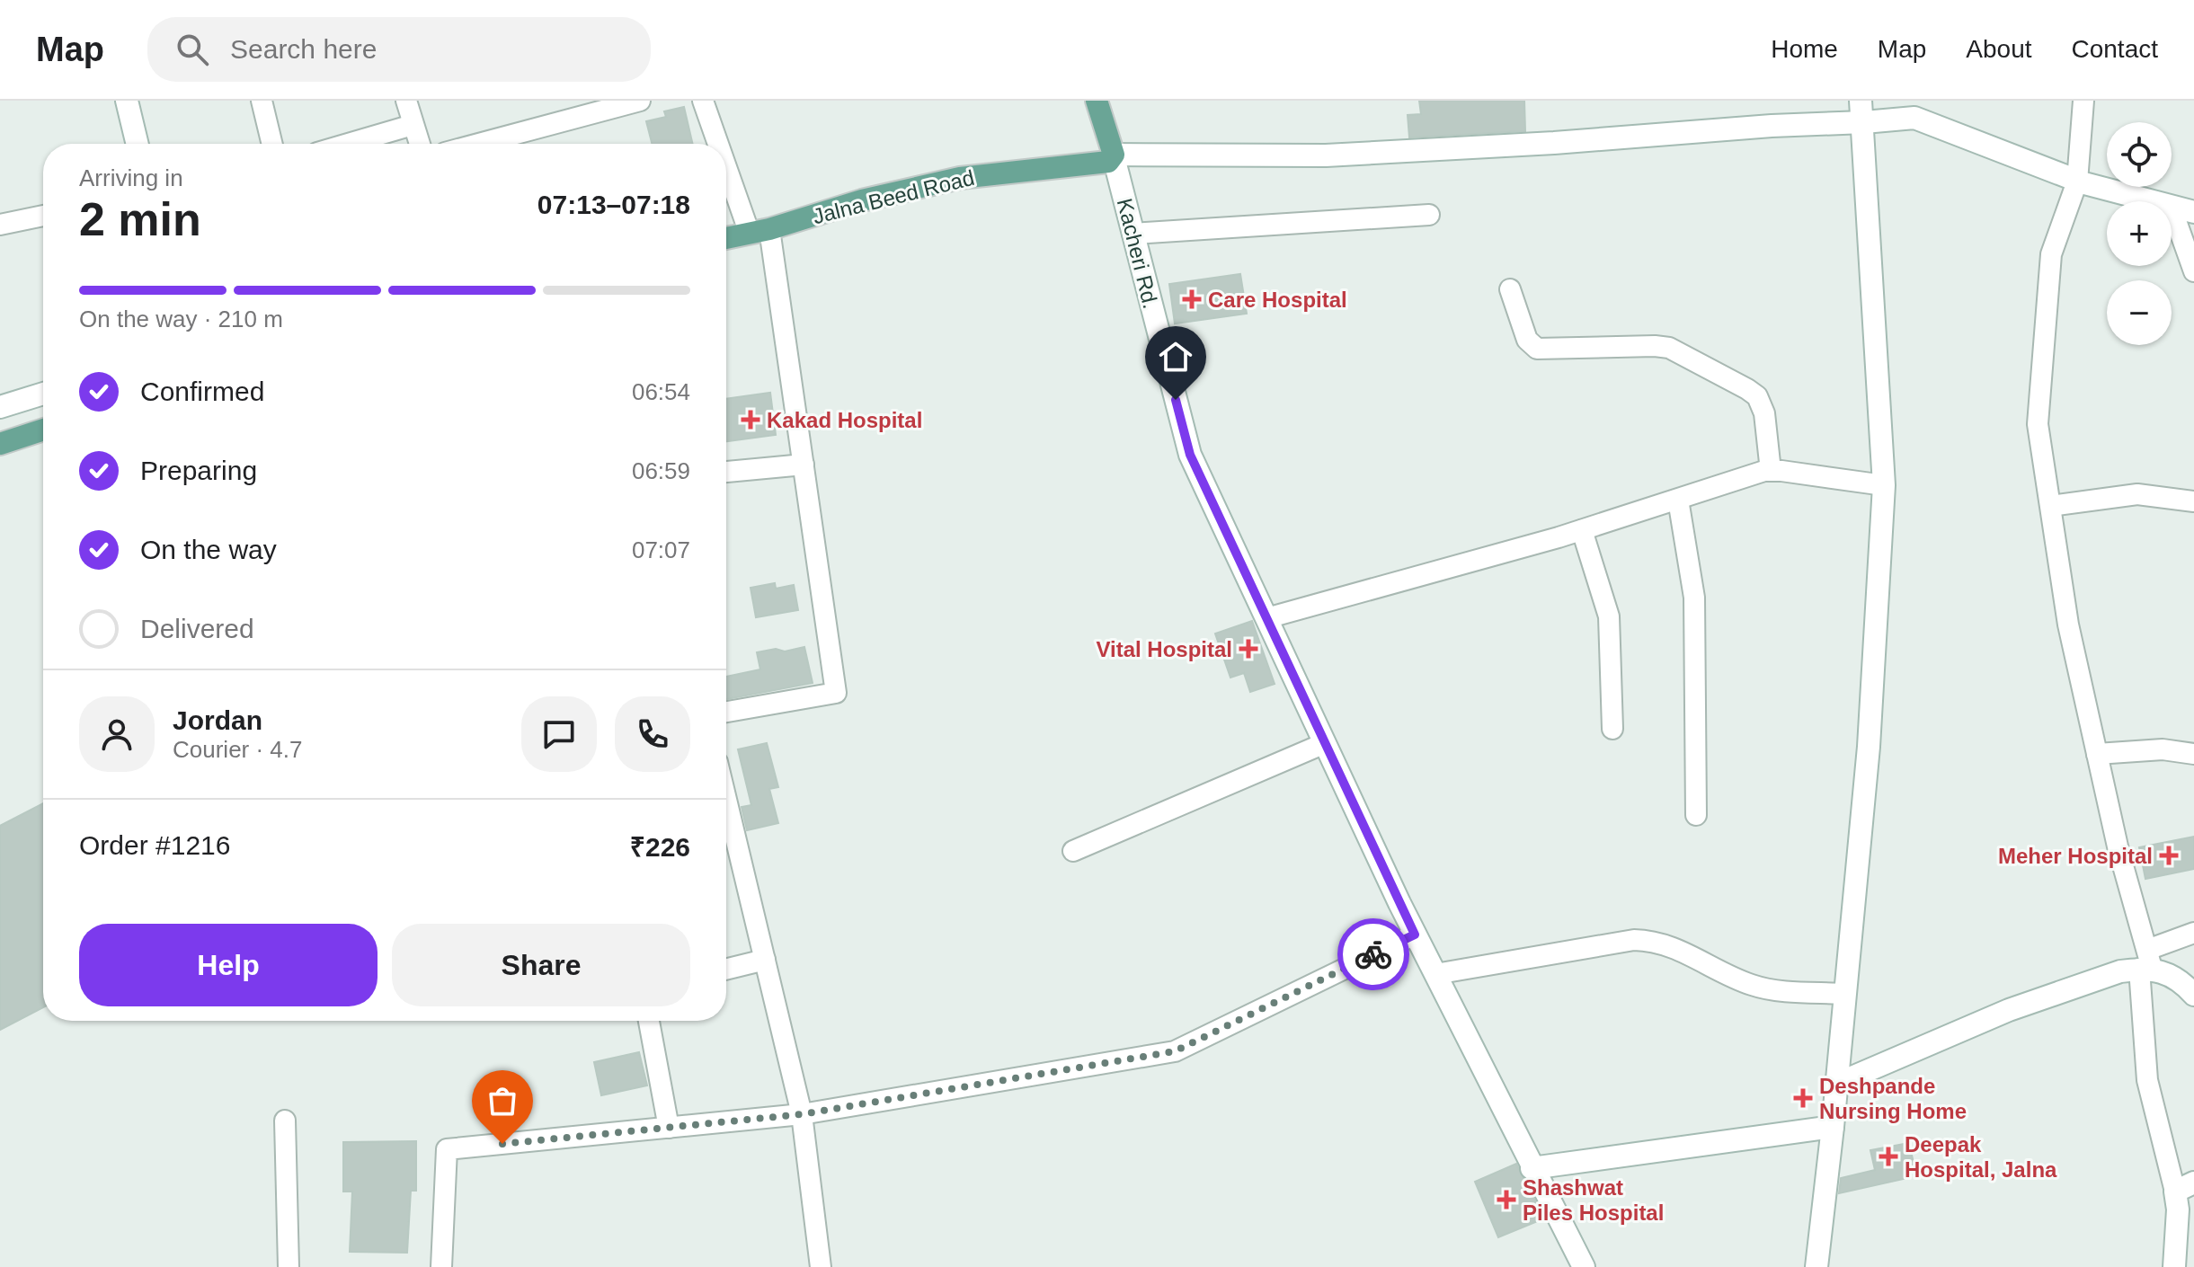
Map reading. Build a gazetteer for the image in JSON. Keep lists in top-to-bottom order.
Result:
{
  "streets": {
    "main road": ["Jalna Beed Road"],
    "street": ["Kacheri Rd."]
  },
  "crossings": [
    ["Jalna Beed Road", "Kacheri Rd."]
  ],
  "places": {
    "health": [
      "Care Hospital",
      "Kakad Hospital",
      "Vital Hospital",
      "Meher Hospital",
      "Deshpande Nursing Home",
      "Deepak Hospital, Jalna",
      "Shashwat Piles Hospital"
    ]
  },
  "page": {
    "header": "Map",
    "search": "Search here",
    "nav": [
      "Home",
      "Map",
      "About",
      "Contact"
    ],
    "map_buttons": ["+", "−"],
    "heading": ["2 min", "Arriving in", "07:13–07:18"],
    "panel": [
      "Jordan",
      "Courier · 4.7",
      "Order #1216",
      "₹226"
    ],
    "bar": "On the way · 210 m",
    "list": [
      ["Confirmed", "06:54"],
      ["Preparing", "06:59"],
      ["On the way", "07:07"],
      "Delivered"
    ],
    "buttons": ["Help", "Share"]
  }
}
